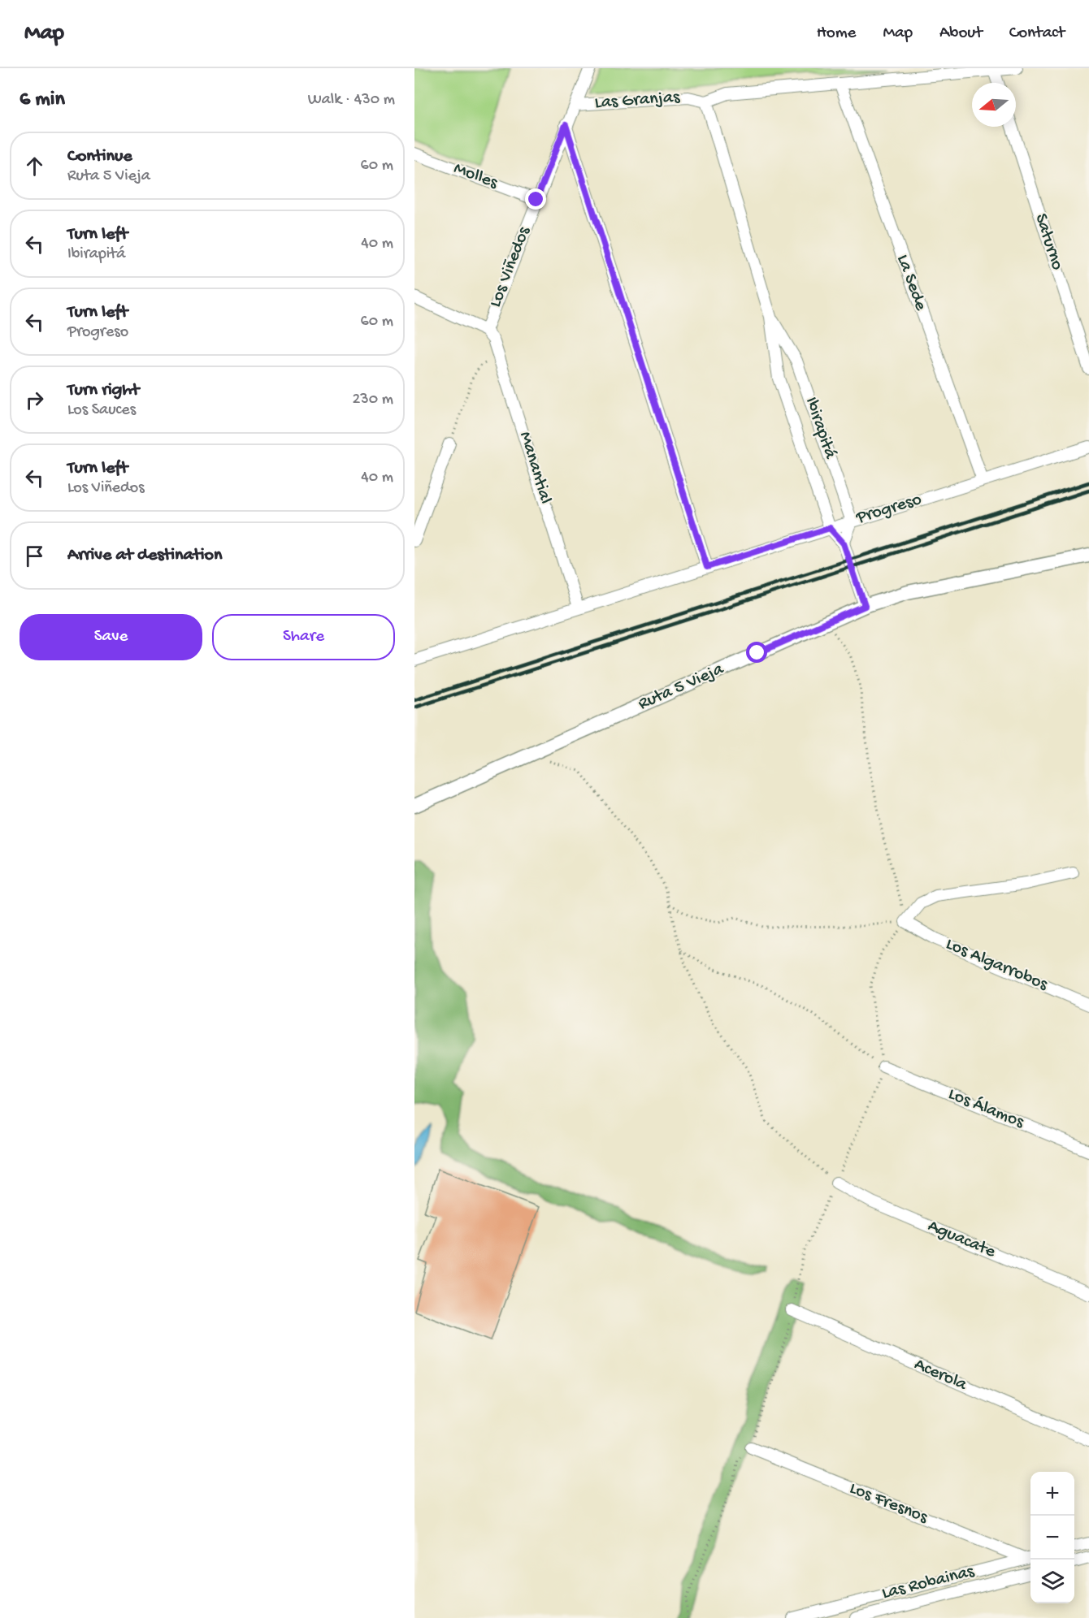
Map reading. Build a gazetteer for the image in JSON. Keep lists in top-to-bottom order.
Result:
{
  "streets": {
    "street": [
      "Las Granjas",
      "Molles",
      "Saturno",
      "Los Viñedos",
      "La Sede",
      "Ibirapitá",
      "Manantial",
      "Progreso",
      "Ruta 5 Vieja",
      "Los Algarrobos",
      "Los Álamos",
      "Aguacate",
      "Acerola",
      "Los Fresnos",
      "Las Robainas"
    ]
  },
  "crossings": [
    ["Las Granjas", "Los Viñedos"],
    ["Las Granjas", "La Sede"],
    ["Las Granjas", "Ibirapitá"],
    ["Molles", "Los Viñedos"],
    ["Los Viñedos", "Manantial"],
    ["La Sede", "Progreso"],
    ["Ibirapitá", "Progreso"],
    ["Ibirapitá", "Ruta 5 Vieja"],
    ["Manantial", "Progreso"],
    ["Los Fresnos", "Las Robainas"]
  ],
  "north": "left",
  "page": {
    "header": "Map",
    "nav": [
      "Home",
      "Map",
      "About",
      "Contact"
    ],
    "heading": ["6 min", "Walk · 430 m"],
    "list": [
      ["Continue", "Ruta 5 Vieja", "60 m"],
      ["Turn left", "Ibirapitá", "40 m"],
      ["Turn left", "Progreso", "60 m"],
      ["Turn right", "Los Sauces", "230 m"],
      ["Turn left", "Los Viñedos", "40 m"],
      "Arrive at destination"
    ],
    "buttons": ["Save", "Share"],
    "map_buttons": ["+", "−"]
  }
}
